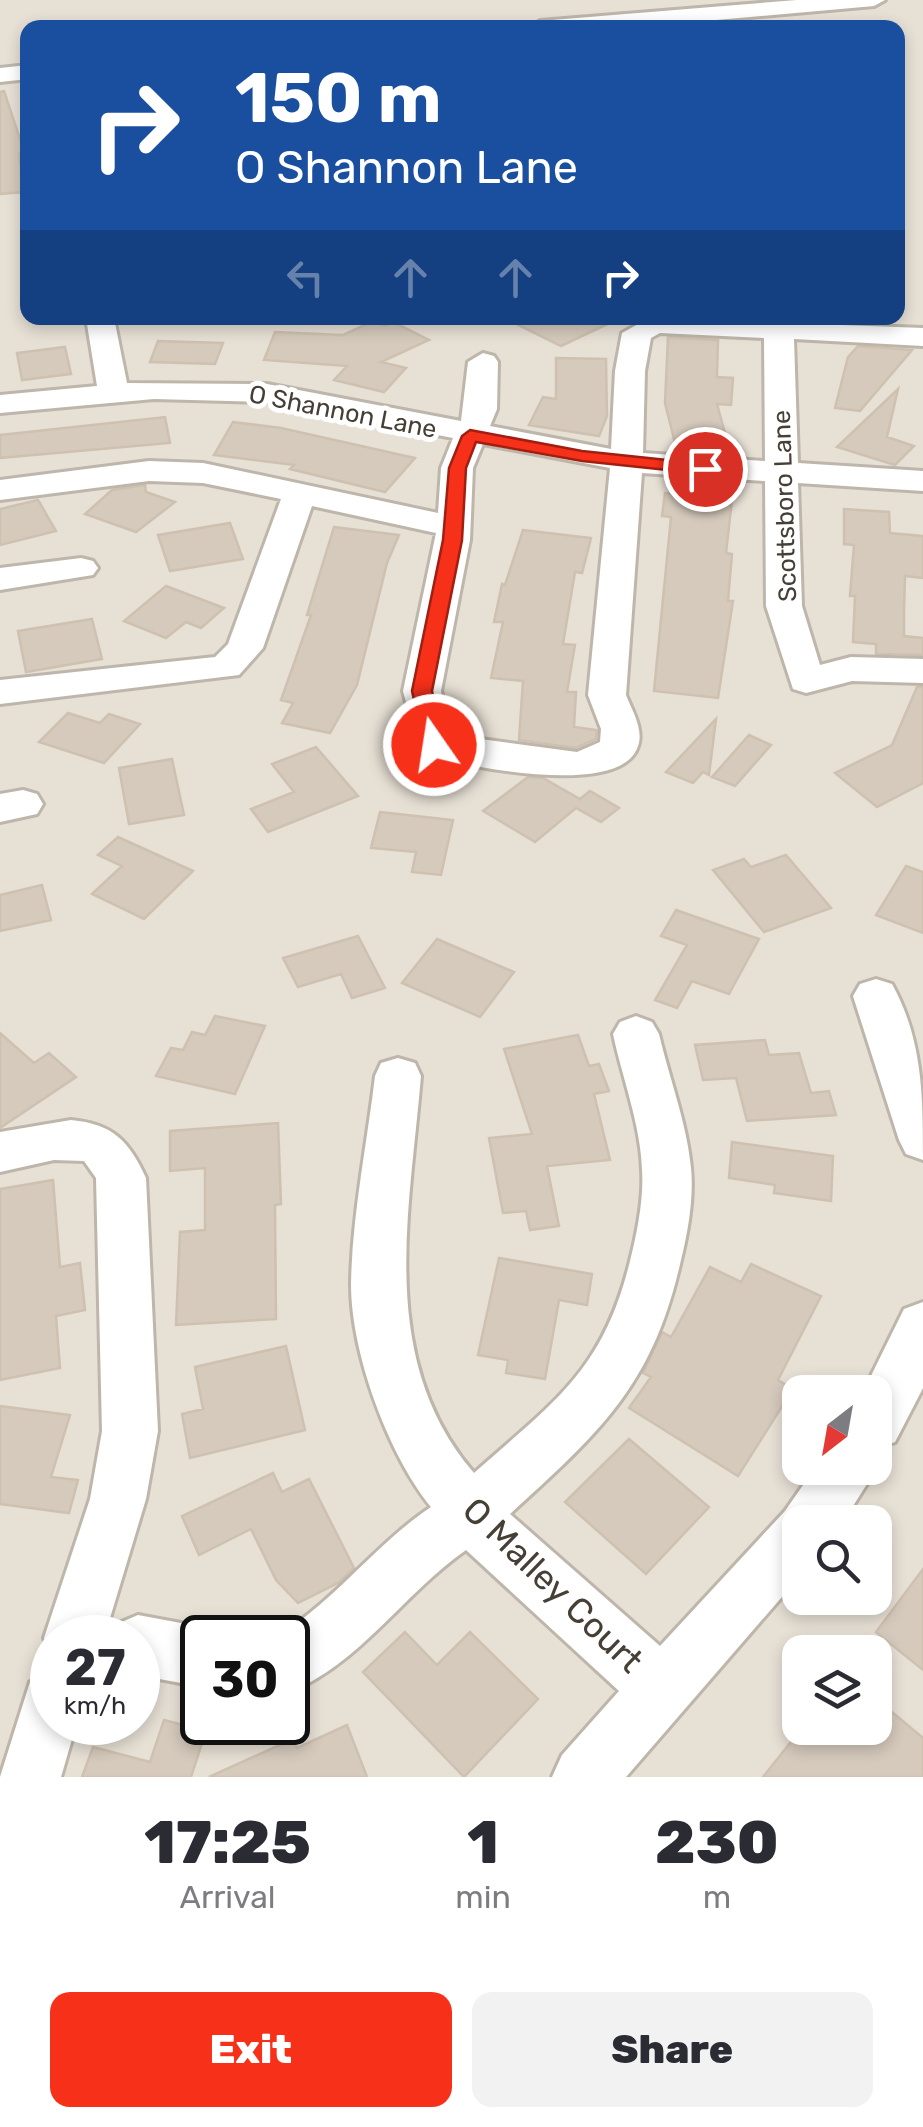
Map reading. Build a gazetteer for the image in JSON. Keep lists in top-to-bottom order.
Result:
{
  "streets": {
    "street": ["O Shannon Lane", "Scottsboro Lane", "O Malley Court"]
  },
  "crossings": [
    ["O Shannon Lane", "Scottsboro Lane"]
  ],
  "north": "bottom left",
  "page": {
    "turn": ["150 m", "O Shannon Lane"],
    "speed": "27 km/h",
    "limit": "30",
    "eta": [
      "17:25",
      "Arrival",
      "1",
      "min",
      "230",
      "m"
    ],
    "buttons": ["Exit", "Share"]
  }
}
